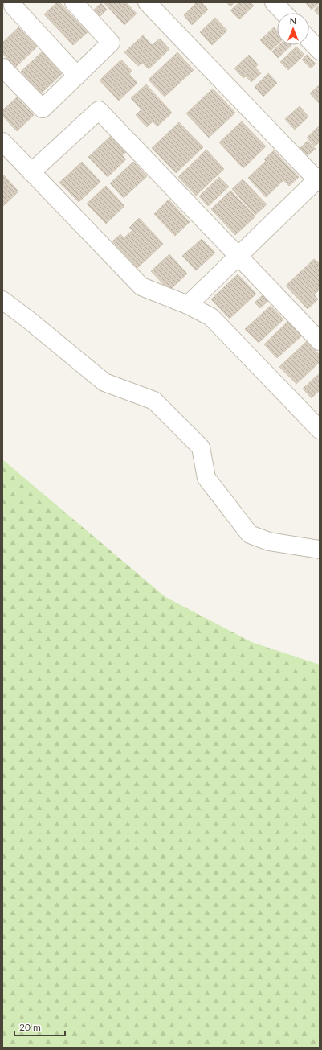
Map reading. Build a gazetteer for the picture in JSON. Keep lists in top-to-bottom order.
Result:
{
  "scale_bar": "20 m",
  "north": "top"
}
